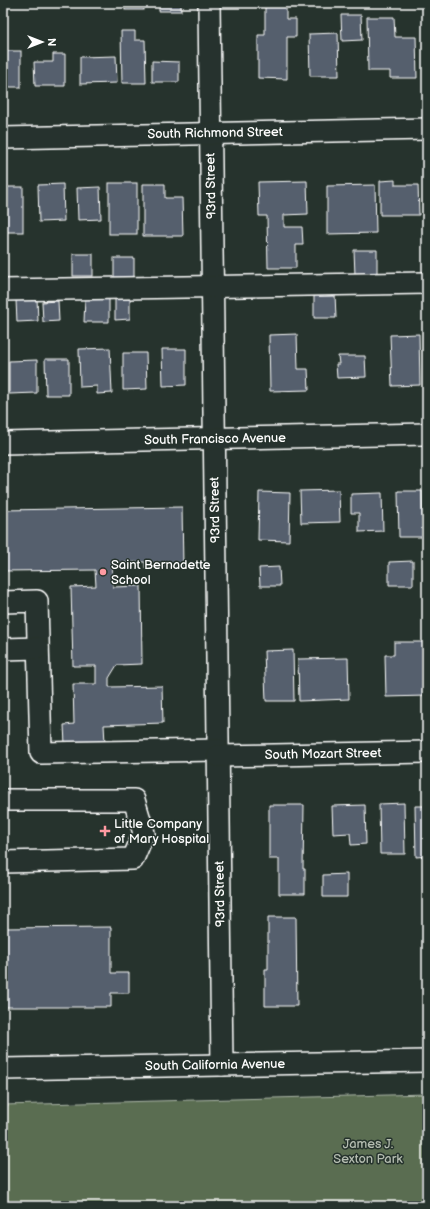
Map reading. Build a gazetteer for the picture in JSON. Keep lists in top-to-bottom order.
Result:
{
  "streets": {
    "street": [
      "South Richmond Street",
      "93rd Street",
      "South Francisco Avenue",
      "South Mozart Street",
      "South California Avenue"
    ]
  },
  "crossings": [
    ["South Richmond Street", "93rd Street"],
    ["93rd Street", "South Francisco Avenue"],
    ["93rd Street", "South Mozart Street"],
    ["93rd Street", "South California Avenue"]
  ],
  "parks": ["James J. Sexton Park"],
  "places": {
    "other": ["Saint Bernadette School"],
    "health": ["Little Company of Mary Hospital"]
  },
  "north": "right"
}
